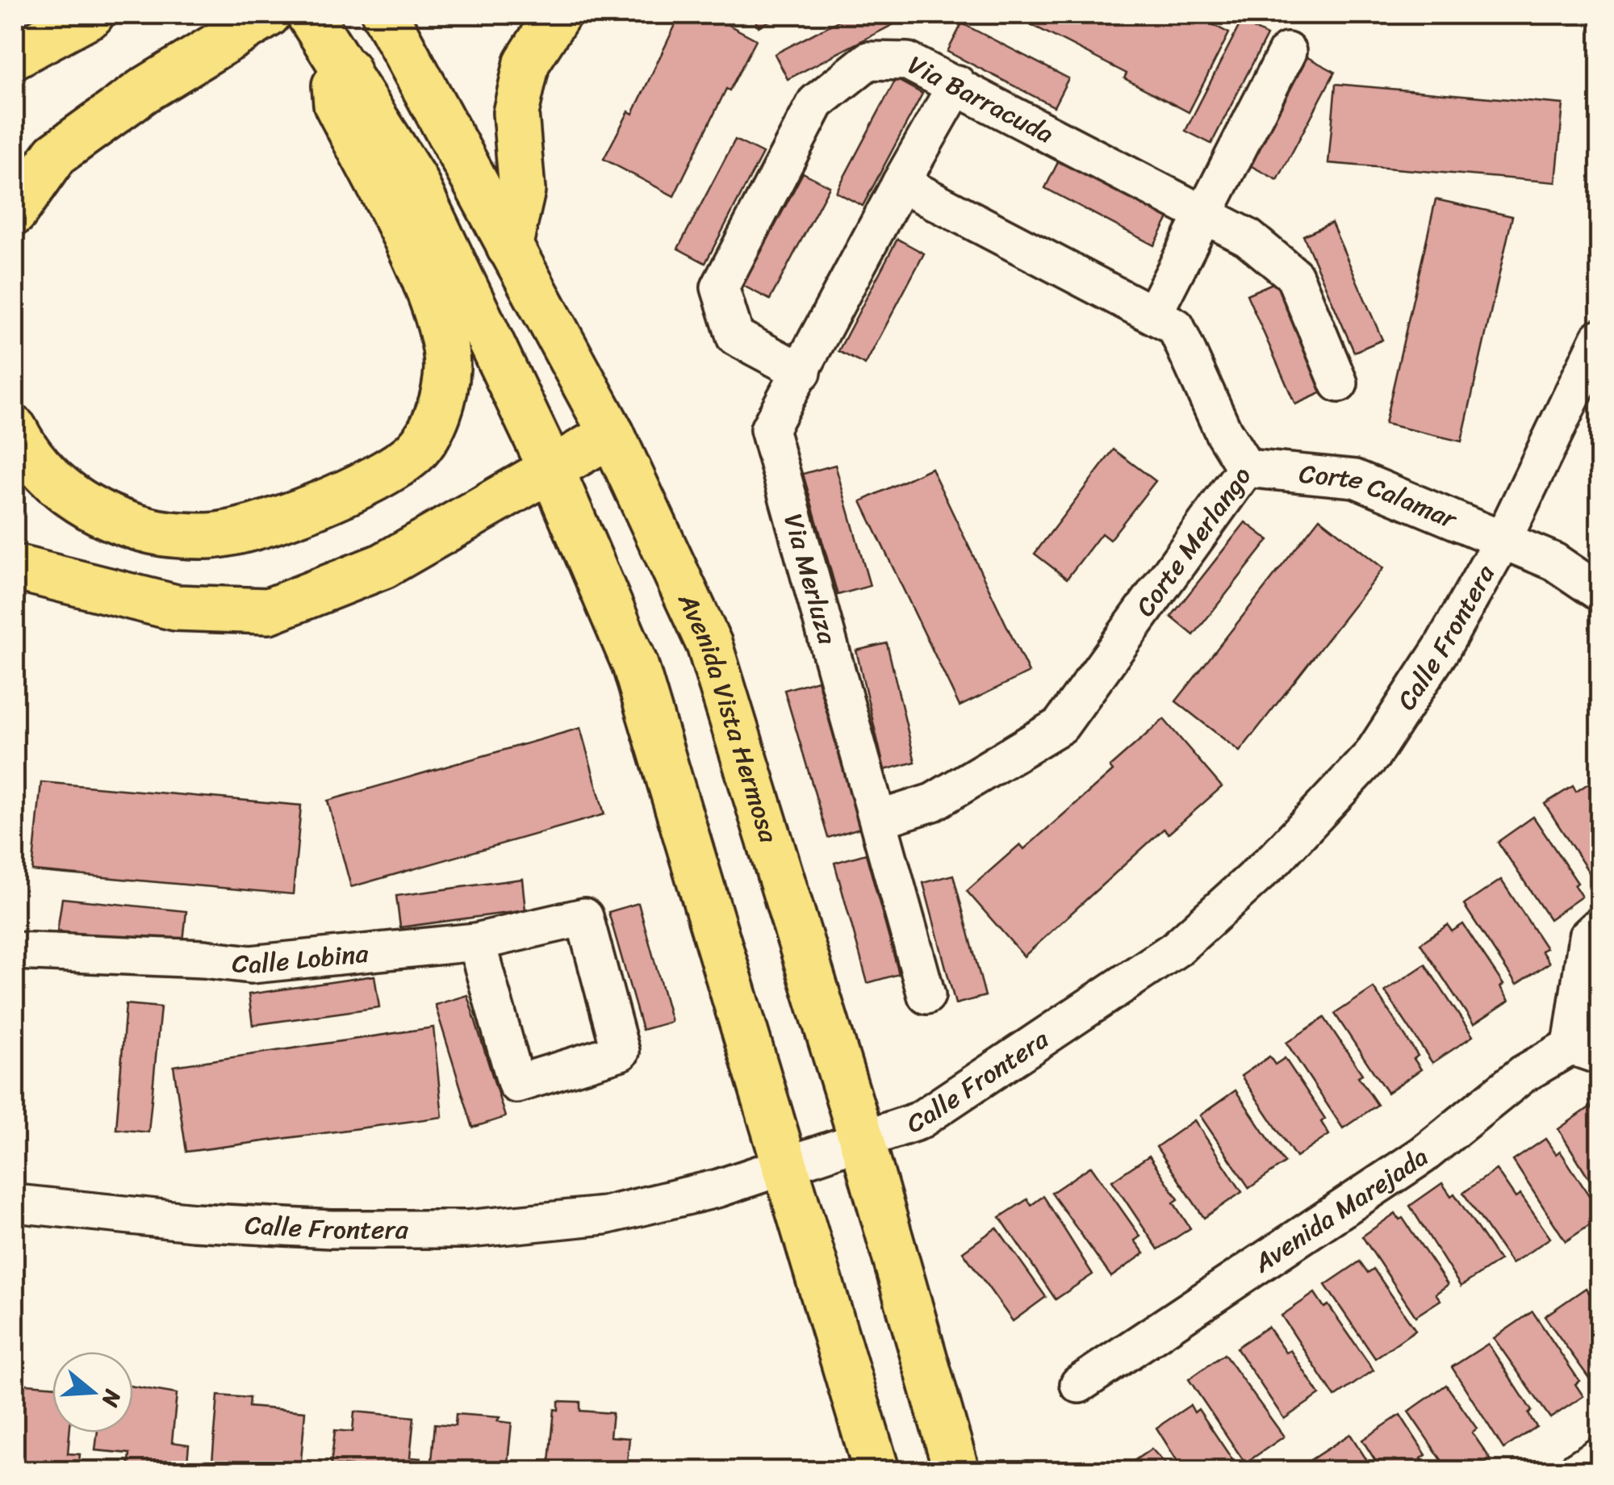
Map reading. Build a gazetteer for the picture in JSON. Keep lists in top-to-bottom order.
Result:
{
  "streets": {
    "main road": ["Avenida Vista Hermosa"],
    "street": [
      "Via Barracuda",
      "Corte Calamar",
      "Corte Merlango",
      "Via Merluza",
      "Calle Frontera",
      "Calle Lobina",
      "Avenida Marejada"
    ]
  },
  "crossings": [
    ["Via Barracuda", "Via Merluza"],
    ["Corte Calamar", "Corte Merlango"],
    ["Corte Calamar", "Calle Frontera"],
    ["Corte Merlango", "Via Merluza"],
    ["Calle Frontera", "Avenida Vista Hermosa"]
  ],
  "north": "right"
}
